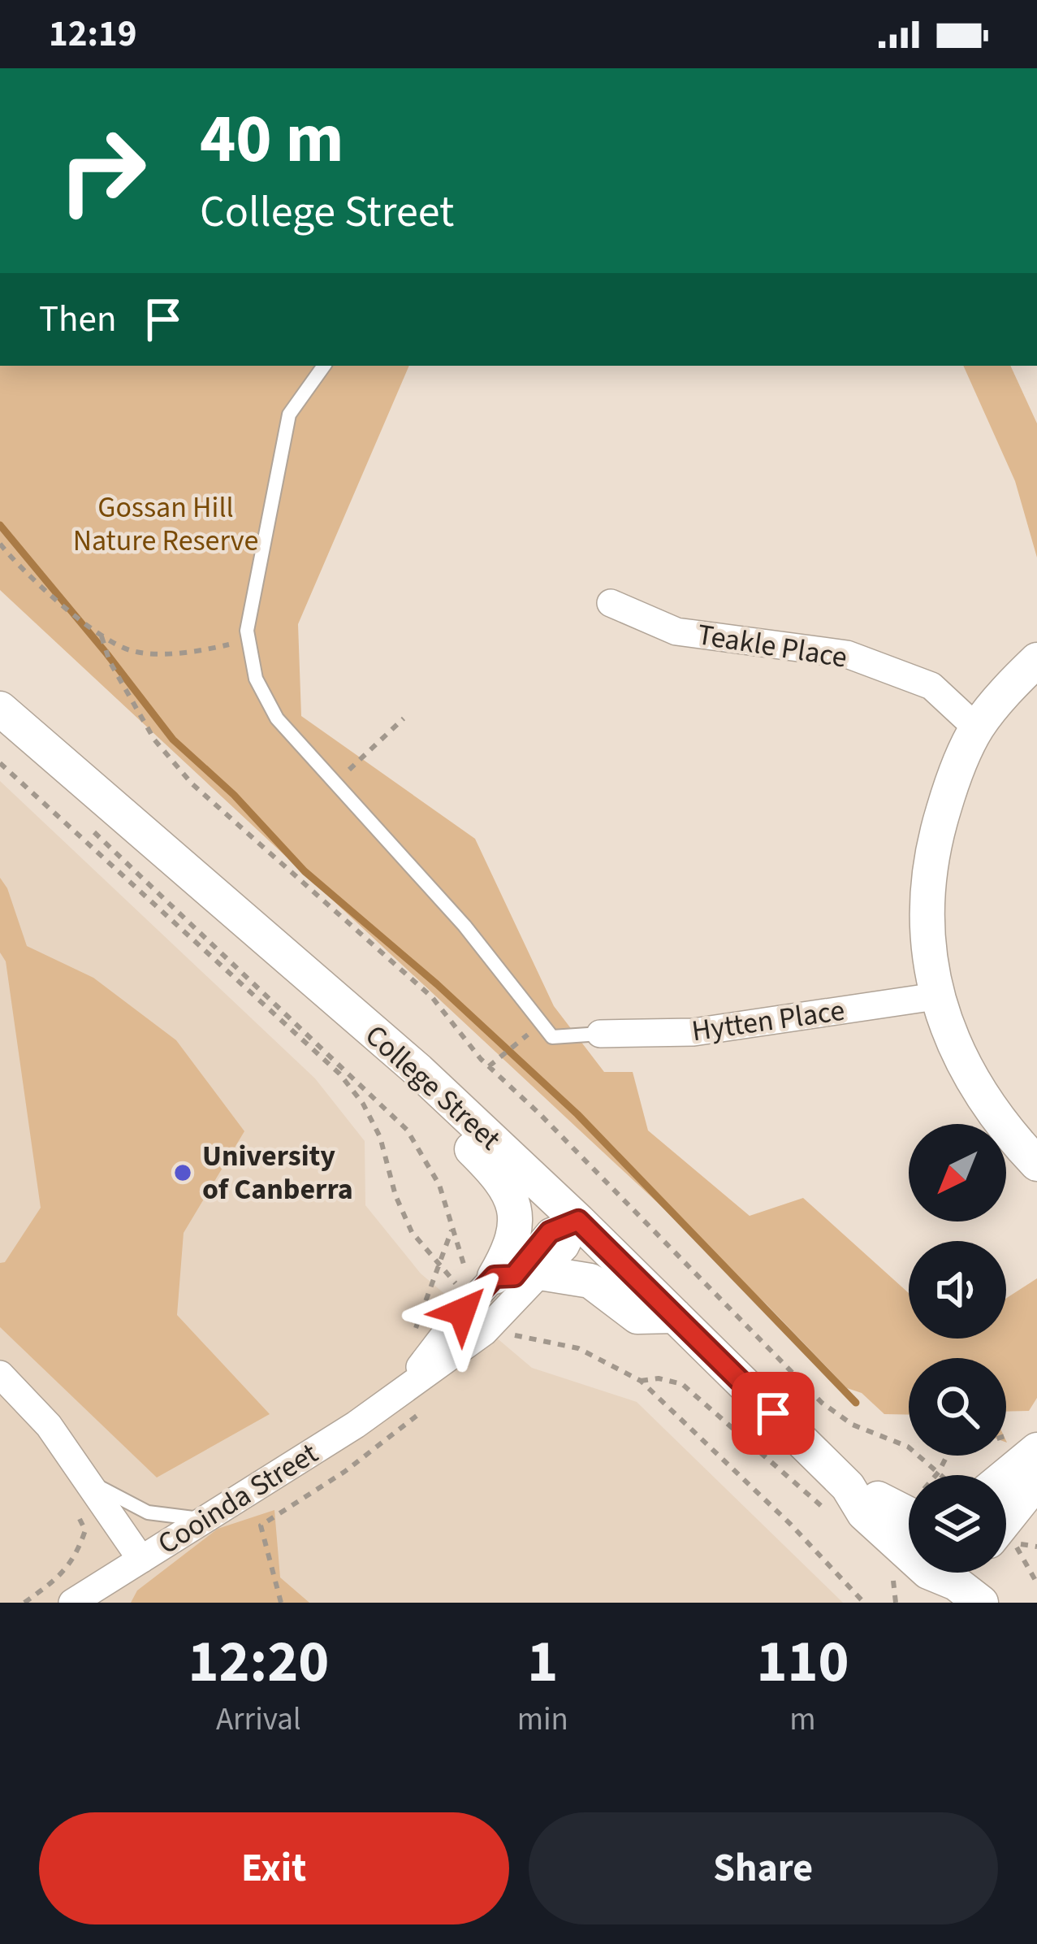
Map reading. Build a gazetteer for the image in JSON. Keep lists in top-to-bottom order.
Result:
{
  "streets": {
    "street": [
      "Teakle Place",
      "Hytten Place",
      "College Street",
      "Cooinda Street"
    ]
  },
  "crossings": [
    ["College Street", "Cooinda Street"]
  ],
  "parks": ["Gossan Hill Nature Reserve"],
  "places": ["University of Canberra"],
  "north": "bottom left",
  "page": {
    "status": "12:19",
    "turn": ["40 m", "College Street"],
    "then": "Then",
    "eta": [
      "12:20",
      "Arrival",
      "1",
      "min",
      "110",
      "m"
    ],
    "buttons": ["Exit", "Share"]
  }
}
